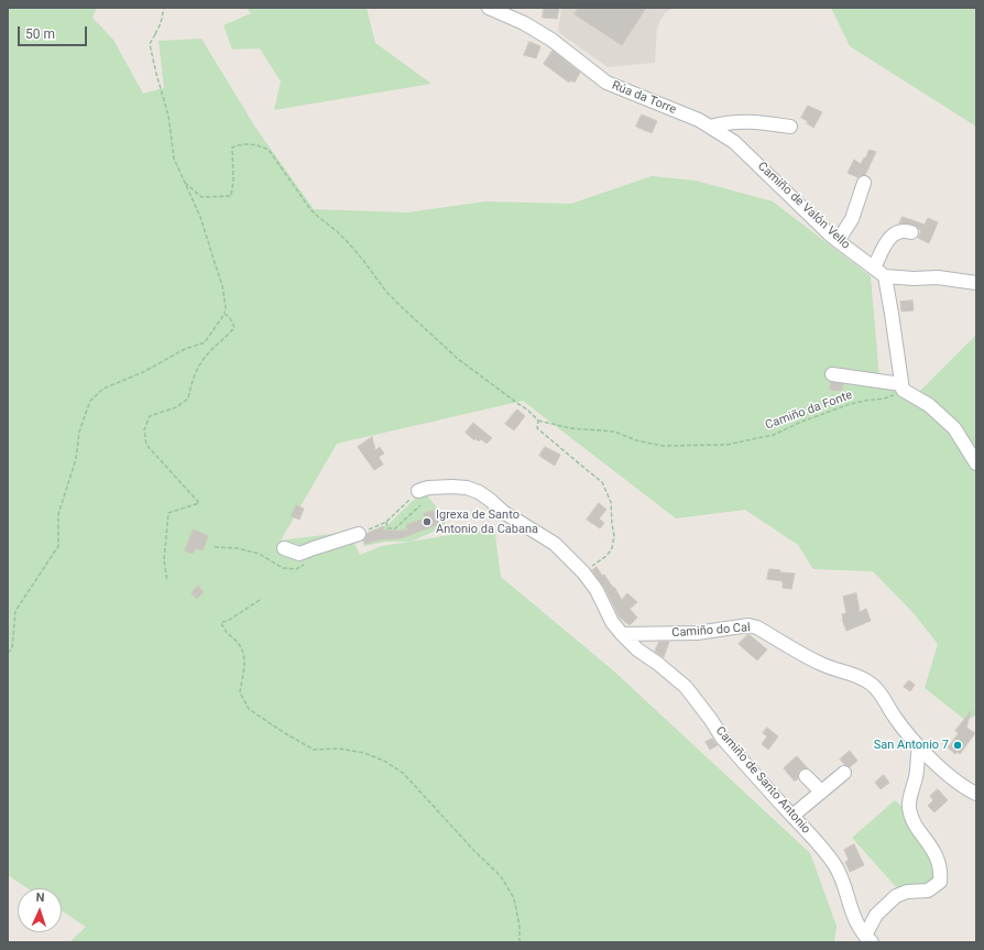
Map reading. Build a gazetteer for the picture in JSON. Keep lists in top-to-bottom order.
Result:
{
  "streets": {
    "street": [
      "Rúa da Torre",
      "Camiño de Valón Vello",
      "Camiño do Cal",
      "Camiño de Santo Antonio"
    ],
    "path": ["Camiño da Fonte"]
  },
  "crossings": [
    ["Rúa da Torre", "Camiño de Valón Vello"],
    ["Camiño do Cal", "Camiño de Santo Antonio"]
  ],
  "places": ["Igrexa de Santo Antonio da Cabana", "San Antonio 7"],
  "scale_bar": "50 m",
  "north": "top"
}
